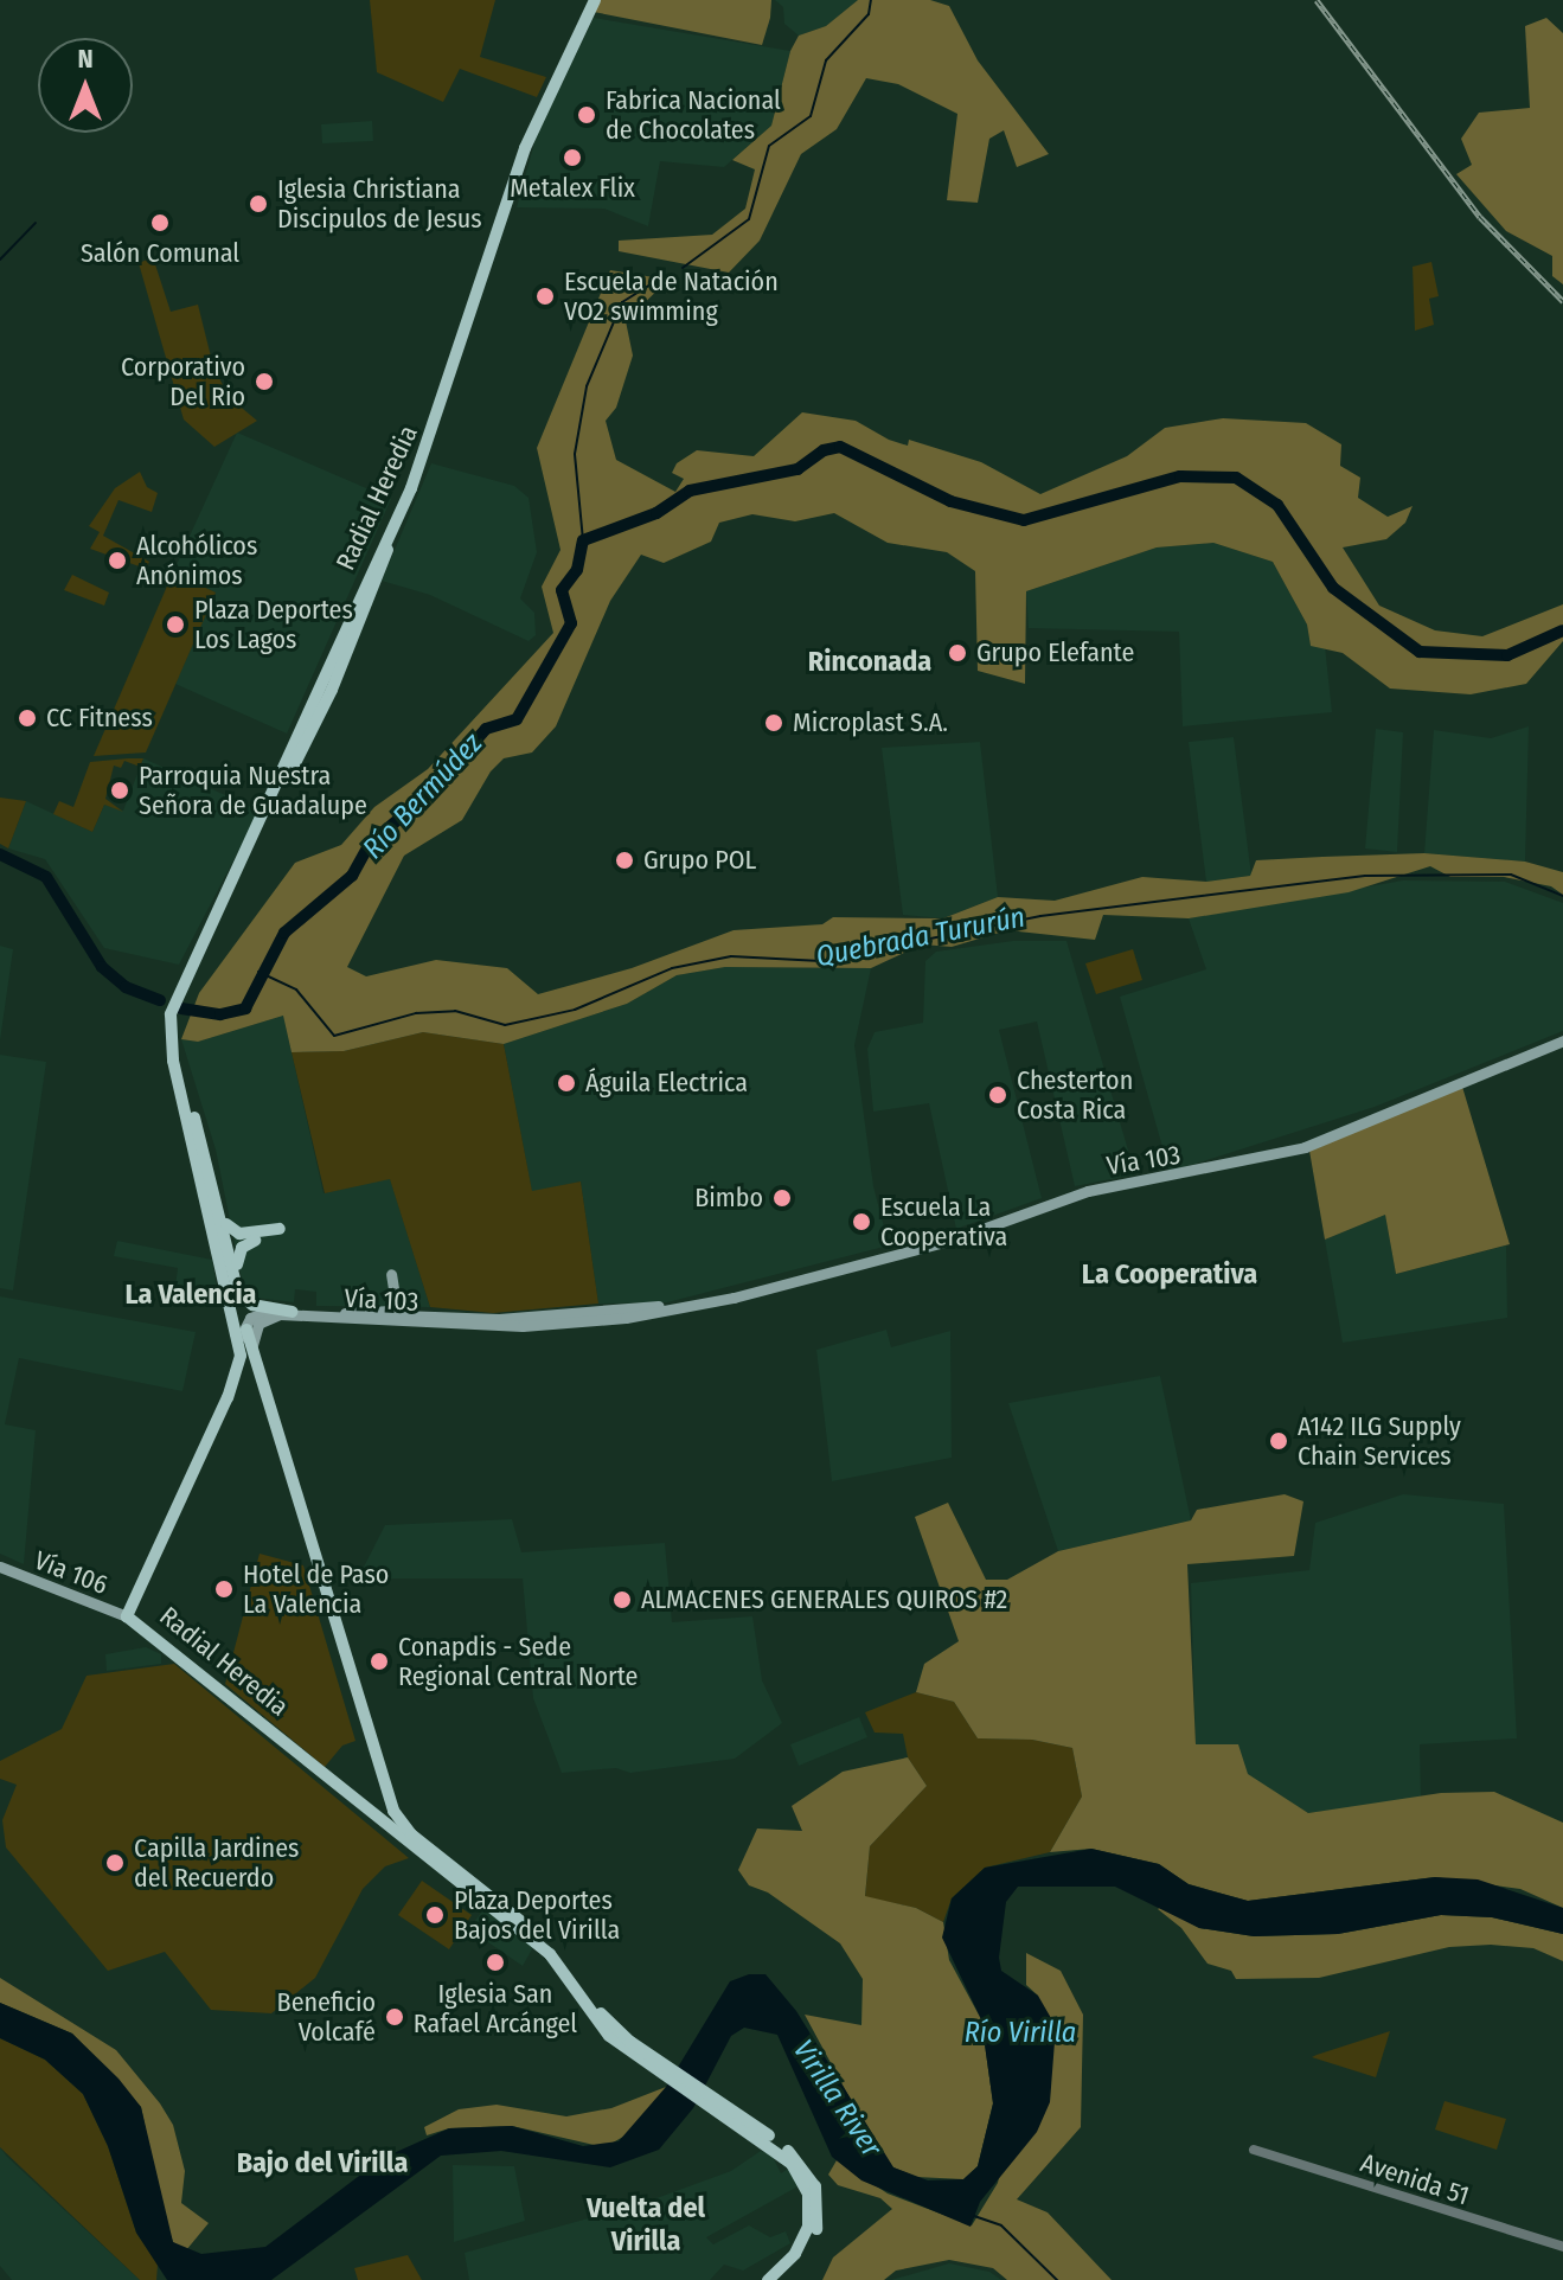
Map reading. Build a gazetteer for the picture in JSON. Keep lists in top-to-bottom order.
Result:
{
  "streets": {
    "main road": ["Radial Heredia", "Vía 103", "Vía 106"],
    "street": ["Avenida 51"]
  },
  "crossings": [
    ["Radial Heredia", "Vía 103"],
    ["Radial Heredia", "Vía 106"]
  ],
  "districts": [
    "Rinconada",
    "La Cooperativa",
    "La Valencia",
    "Bajo del Virilla",
    "Vuelta del Virilla"
  ],
  "water": [
    "Río Bermúdez",
    "Quebrada Tururún",
    "Río Virilla",
    "Virilla River"
  ],
  "places": [
    "Fabrica Nacional de Chocolates",
    "Metalex Flix",
    "Iglesia Christiana Discipulos de Jesus",
    "Salón Comunal",
    "Escuela de Natación VO2 swimming",
    "Corporativo Del Rio",
    "Alcohólicos Anónimos",
    "Plaza Deportes Los Lagos",
    "Grupo Elefante",
    "CC Fitness",
    "Microplast S.A.",
    "Parroquia Nuestra Señora de Guadalupe",
    "Grupo POL",
    "Águila Electrica",
    "Chesterton Costa Rica",
    "Bimbo",
    "Escuela La Cooperativa",
    "A142 ILG Supply Chain Services",
    "Hotel de Paso La Valencia",
    "ALMACENES GENERALES QUIROS #2",
    "Conapdis - Sede Regional Central Norte",
    "Capilla Jardines del Recuerdo",
    "Plaza Deportes Bajos del Virilla",
    "Iglesia San Rafael Arcángel",
    "Beneficio Volcafé"
  ],
  "north": "top"
}
